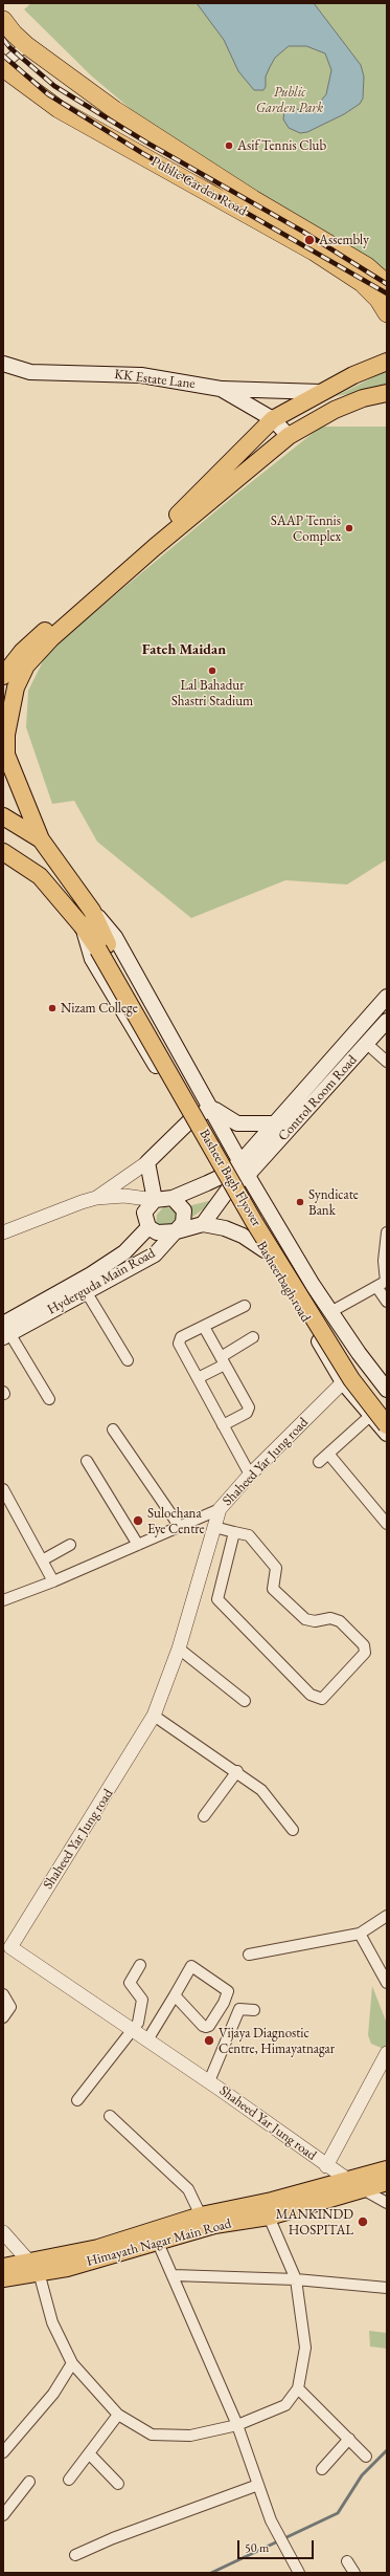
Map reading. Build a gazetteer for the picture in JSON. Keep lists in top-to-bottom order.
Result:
{
  "streets": {
    "highway": ["Public Garden Road"],
    "main road": [
      "KK Estate Lane",
      "Control Room Road",
      "Basheer Bagh Flyover",
      "Hyderguda Main Road",
      "Basheerbagh road",
      "Himayath Nagar Main Road"
    ],
    "street": ["Shaheed Yar Jung road"]
  },
  "crossings": [
    ["Control Room Road", "Basheerbagh road"],
    ["Basheer Bagh Flyover", "Basheerbagh road"],
    ["Basheerbagh road", "Shaheed Yar Jung road"]
  ],
  "districts": ["Fateh Maidan"],
  "parks": ["Public Garden Park"],
  "places": [
    "Asif Tennis Club",
    "Assembly",
    "SAAP Tennis Complex",
    "Lal Bahadur Shastri Stadium",
    "Nizam College",
    "Syndicate Bank",
    "Sulochana Eye Centre",
    "Vijaya Diagnostic Centre, Himayatnagar",
    "MANKINDD HOSPITAL"
  ],
  "scale_bar": "50 m"
}
